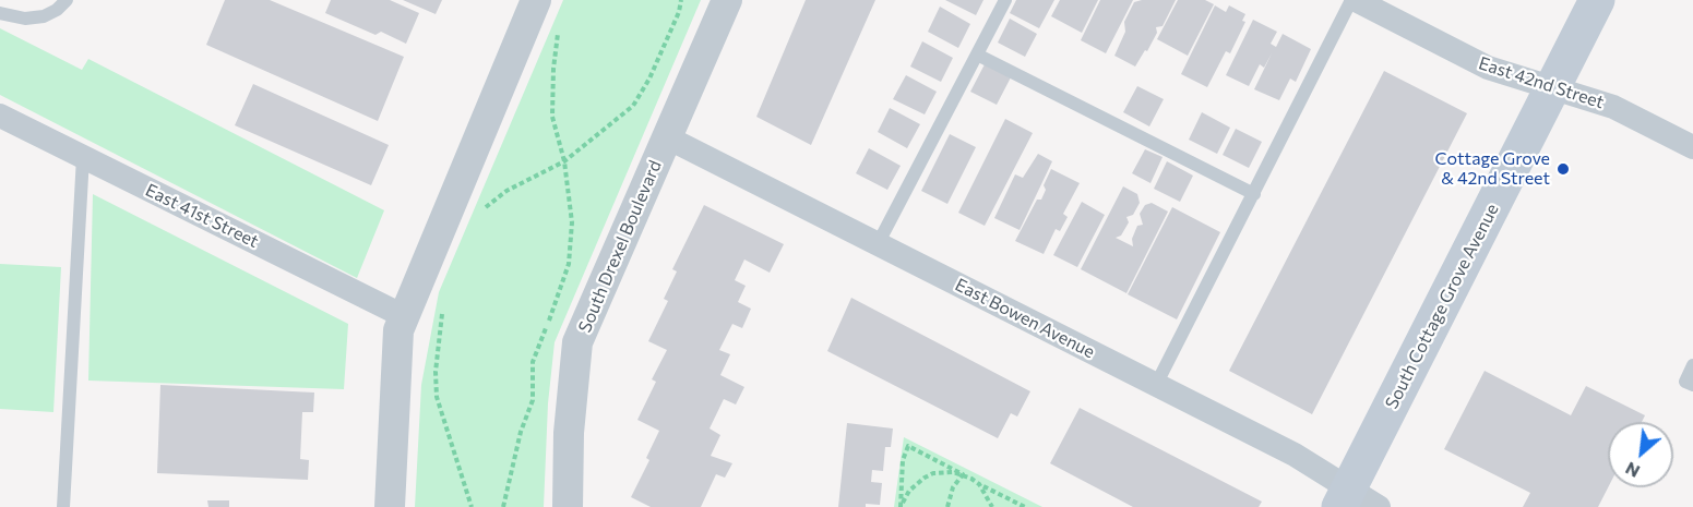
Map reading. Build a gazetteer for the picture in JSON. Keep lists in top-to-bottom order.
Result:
{
  "streets": {
    "main road": ["South Cottage Grove Avenue"],
    "street": [
      "East 42nd Street",
      "East 41st Street",
      "South Drexel Boulevard",
      "East Bowen Avenue"
    ]
  },
  "crossings": [
    ["East 42nd Street", "South Cottage Grove Avenue"],
    ["South Drexel Boulevard", "East Bowen Avenue"],
    ["South Cottage Grove Avenue", "East Bowen Avenue"]
  ],
  "places": ["Cottage Grove & 42nd Street"],
  "north": "bottom left"
}
